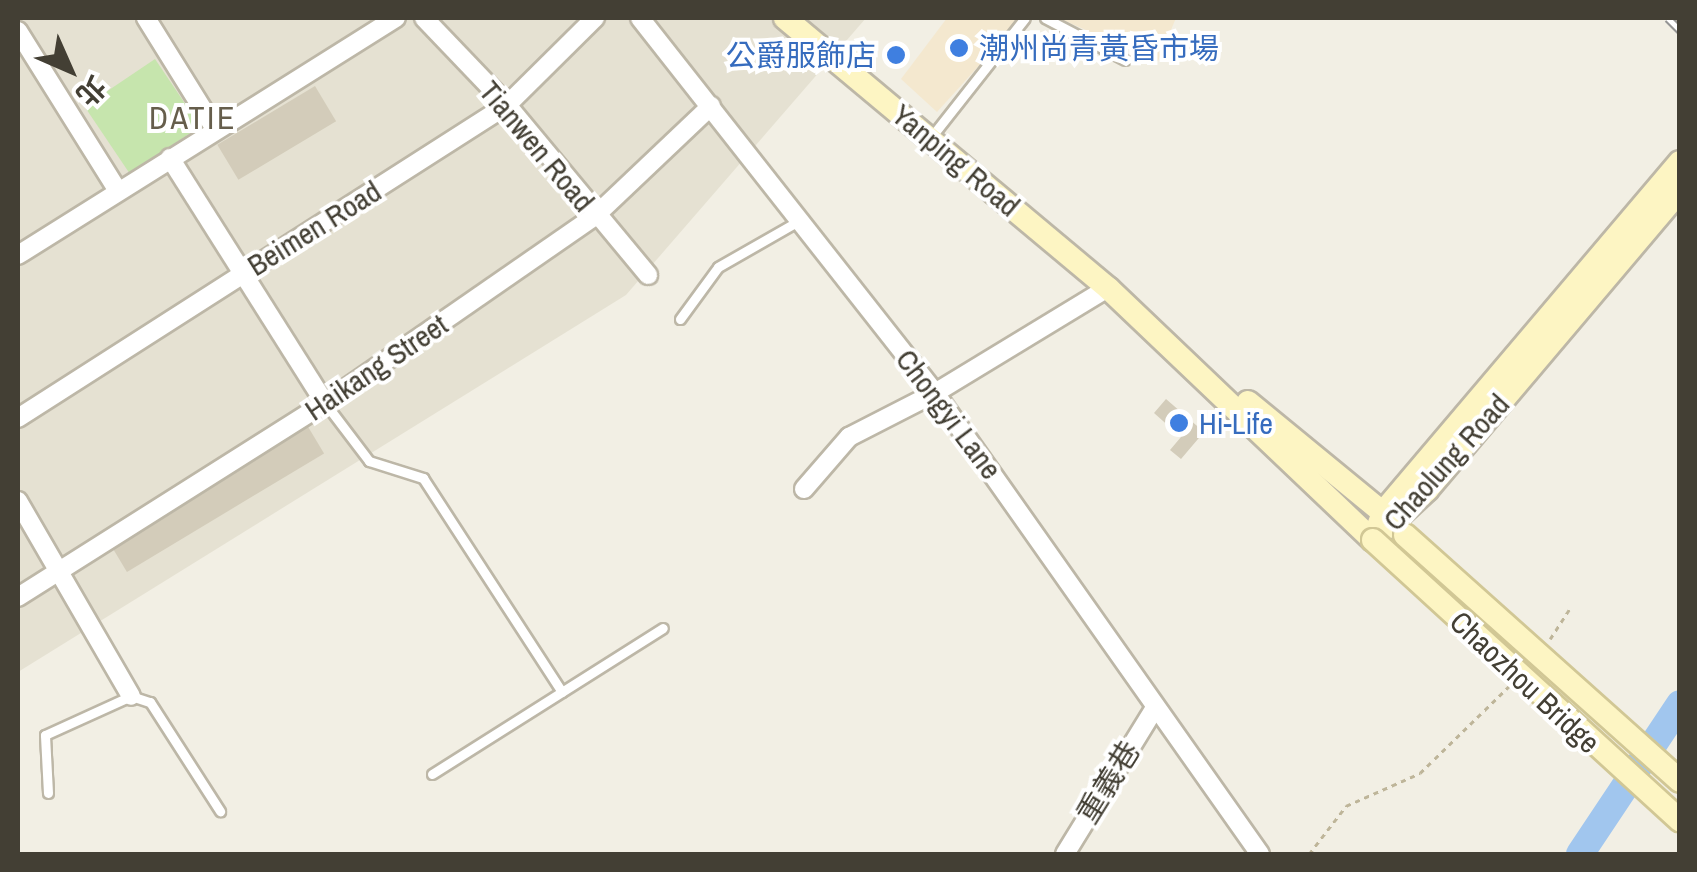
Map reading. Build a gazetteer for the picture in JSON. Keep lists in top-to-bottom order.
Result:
{
  "streets": {
    "street": [
      "Tianwen Road",
      "Yanping Road",
      "Beimen Road",
      "Haikang Street",
      "Chongyi Lane",
      "Chaolung Road",
      "Chaozhou Bridge",
      "重義巷"
    ]
  },
  "crossings": [
    ["Tianwen Road", "Beimen Road"],
    ["Tianwen Road", "Haikang Street"],
    ["Yanping Road", "Chaolung Road"],
    ["Yanping Road", "Chaozhou Bridge"],
    ["Haikang Street", "Chongyi Lane"],
    ["Chongyi Lane", "重義巷"],
    ["Chaolung Road", "Chaozhou Bridge"]
  ],
  "districts": ["DATIE"],
  "places": ["潮州尚青黃昏市場", "公爵服飾店", "Hi-Life"],
  "north": "bottom right"
}
